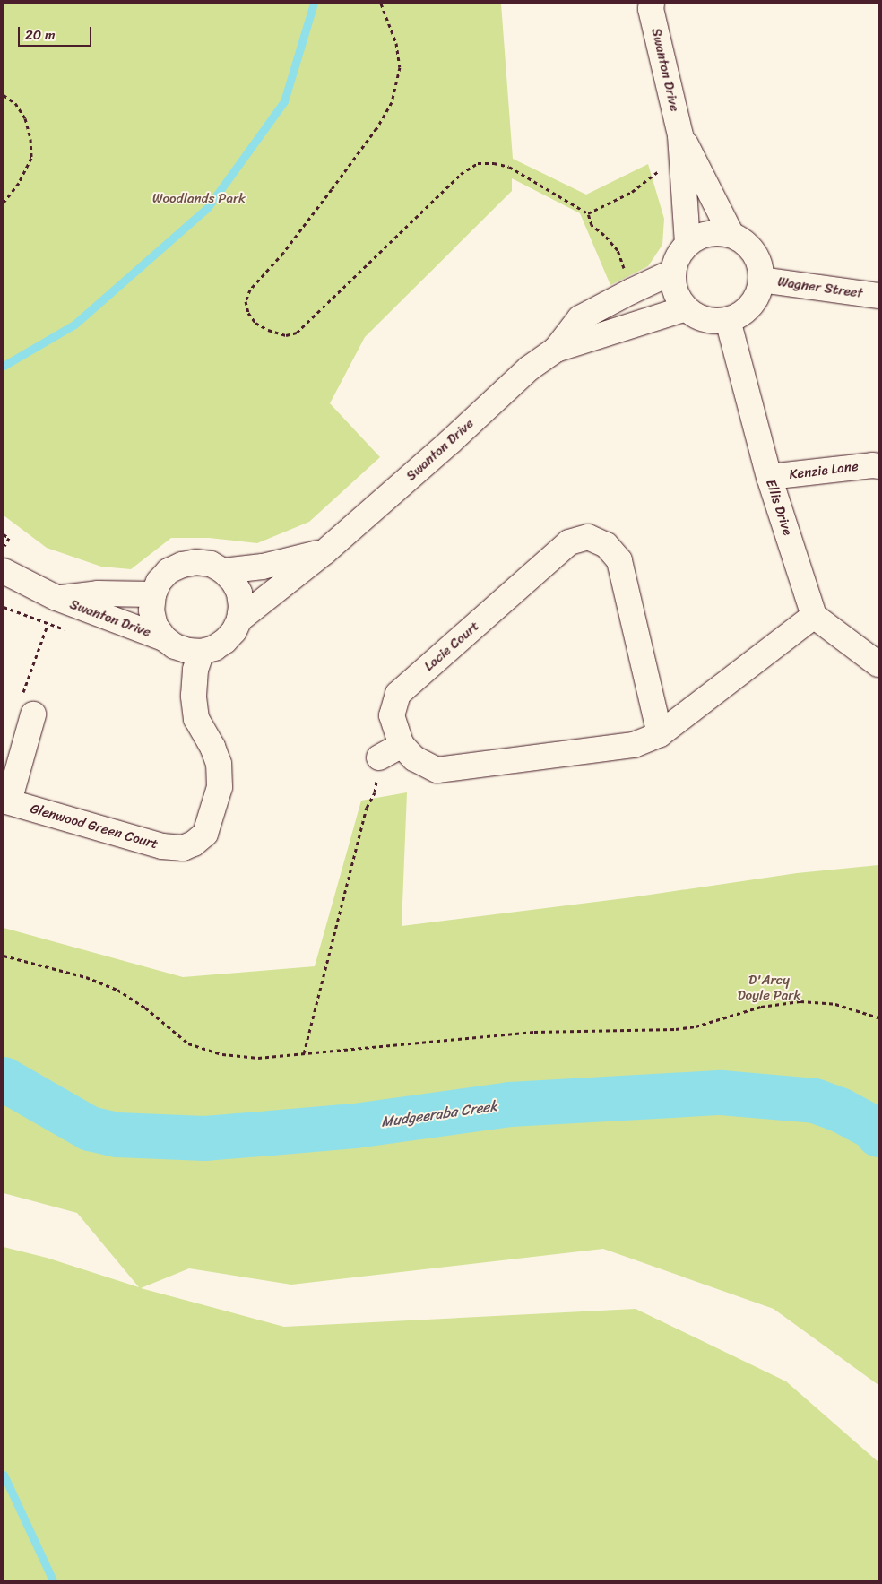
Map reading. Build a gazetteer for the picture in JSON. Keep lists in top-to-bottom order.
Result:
{
  "streets": {
    "street": [
      "Swanton Drive",
      "Wagner Street",
      "Kenzie Lane",
      "Ellis Drive",
      "Lacie Court",
      "Glenwood Green Court"
    ]
  },
  "crossings": [
    ["Swanton Drive", "Wagner Street"],
    ["Swanton Drive", "Ellis Drive"],
    ["Swanton Drive", "Glenwood Green Court"],
    ["Wagner Street", "Ellis Drive"],
    ["Kenzie Lane", "Ellis Drive"],
    ["Ellis Drive", "Lacie Court"]
  ],
  "water": ["Mudgeeraba Creek"],
  "parks": ["Woodlands Park", "D'Arcy Doyle Park"],
  "scale_bar": "20 m"
}
